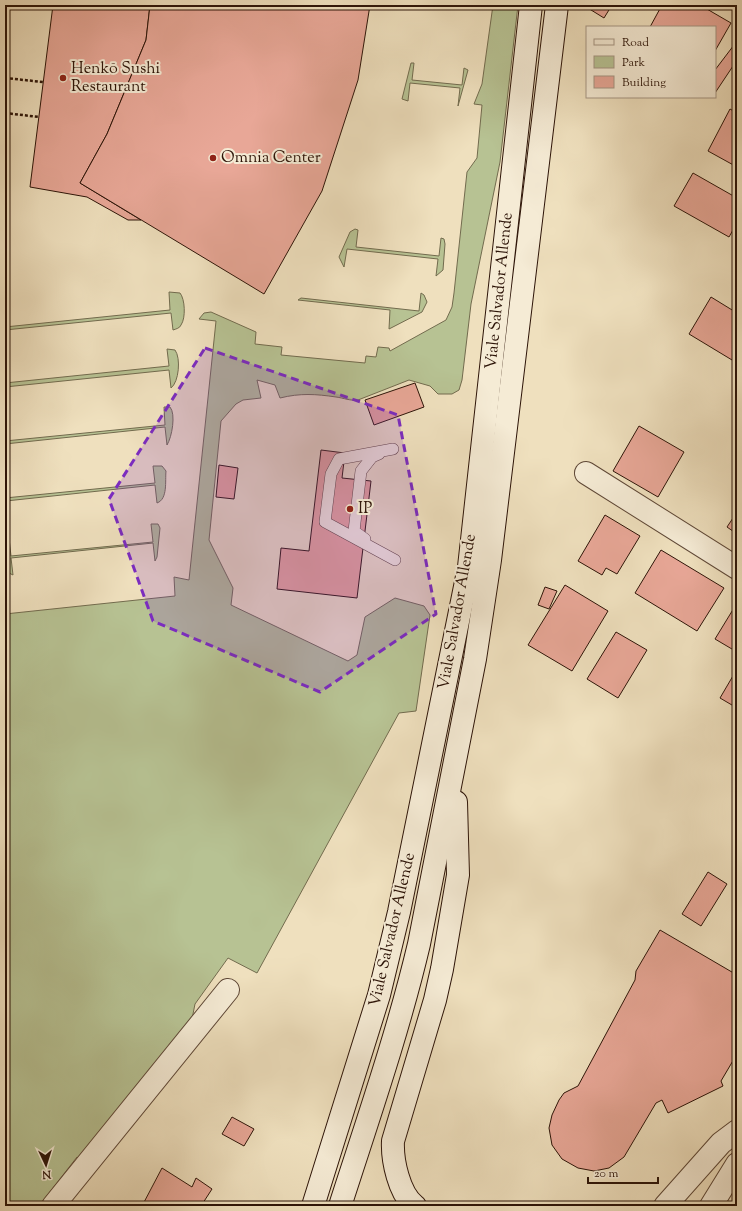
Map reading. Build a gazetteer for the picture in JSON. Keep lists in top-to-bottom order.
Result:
{
  "streets": {
    "main road": ["Viale Salvador Allende"]
  },
  "places": ["Henkō Sushi Restaurant", "Omnia Center", "IP"],
  "legend": ["Road", "Park", "Building"],
  "scale_bar": "20 m",
  "north": "bottom"
}
